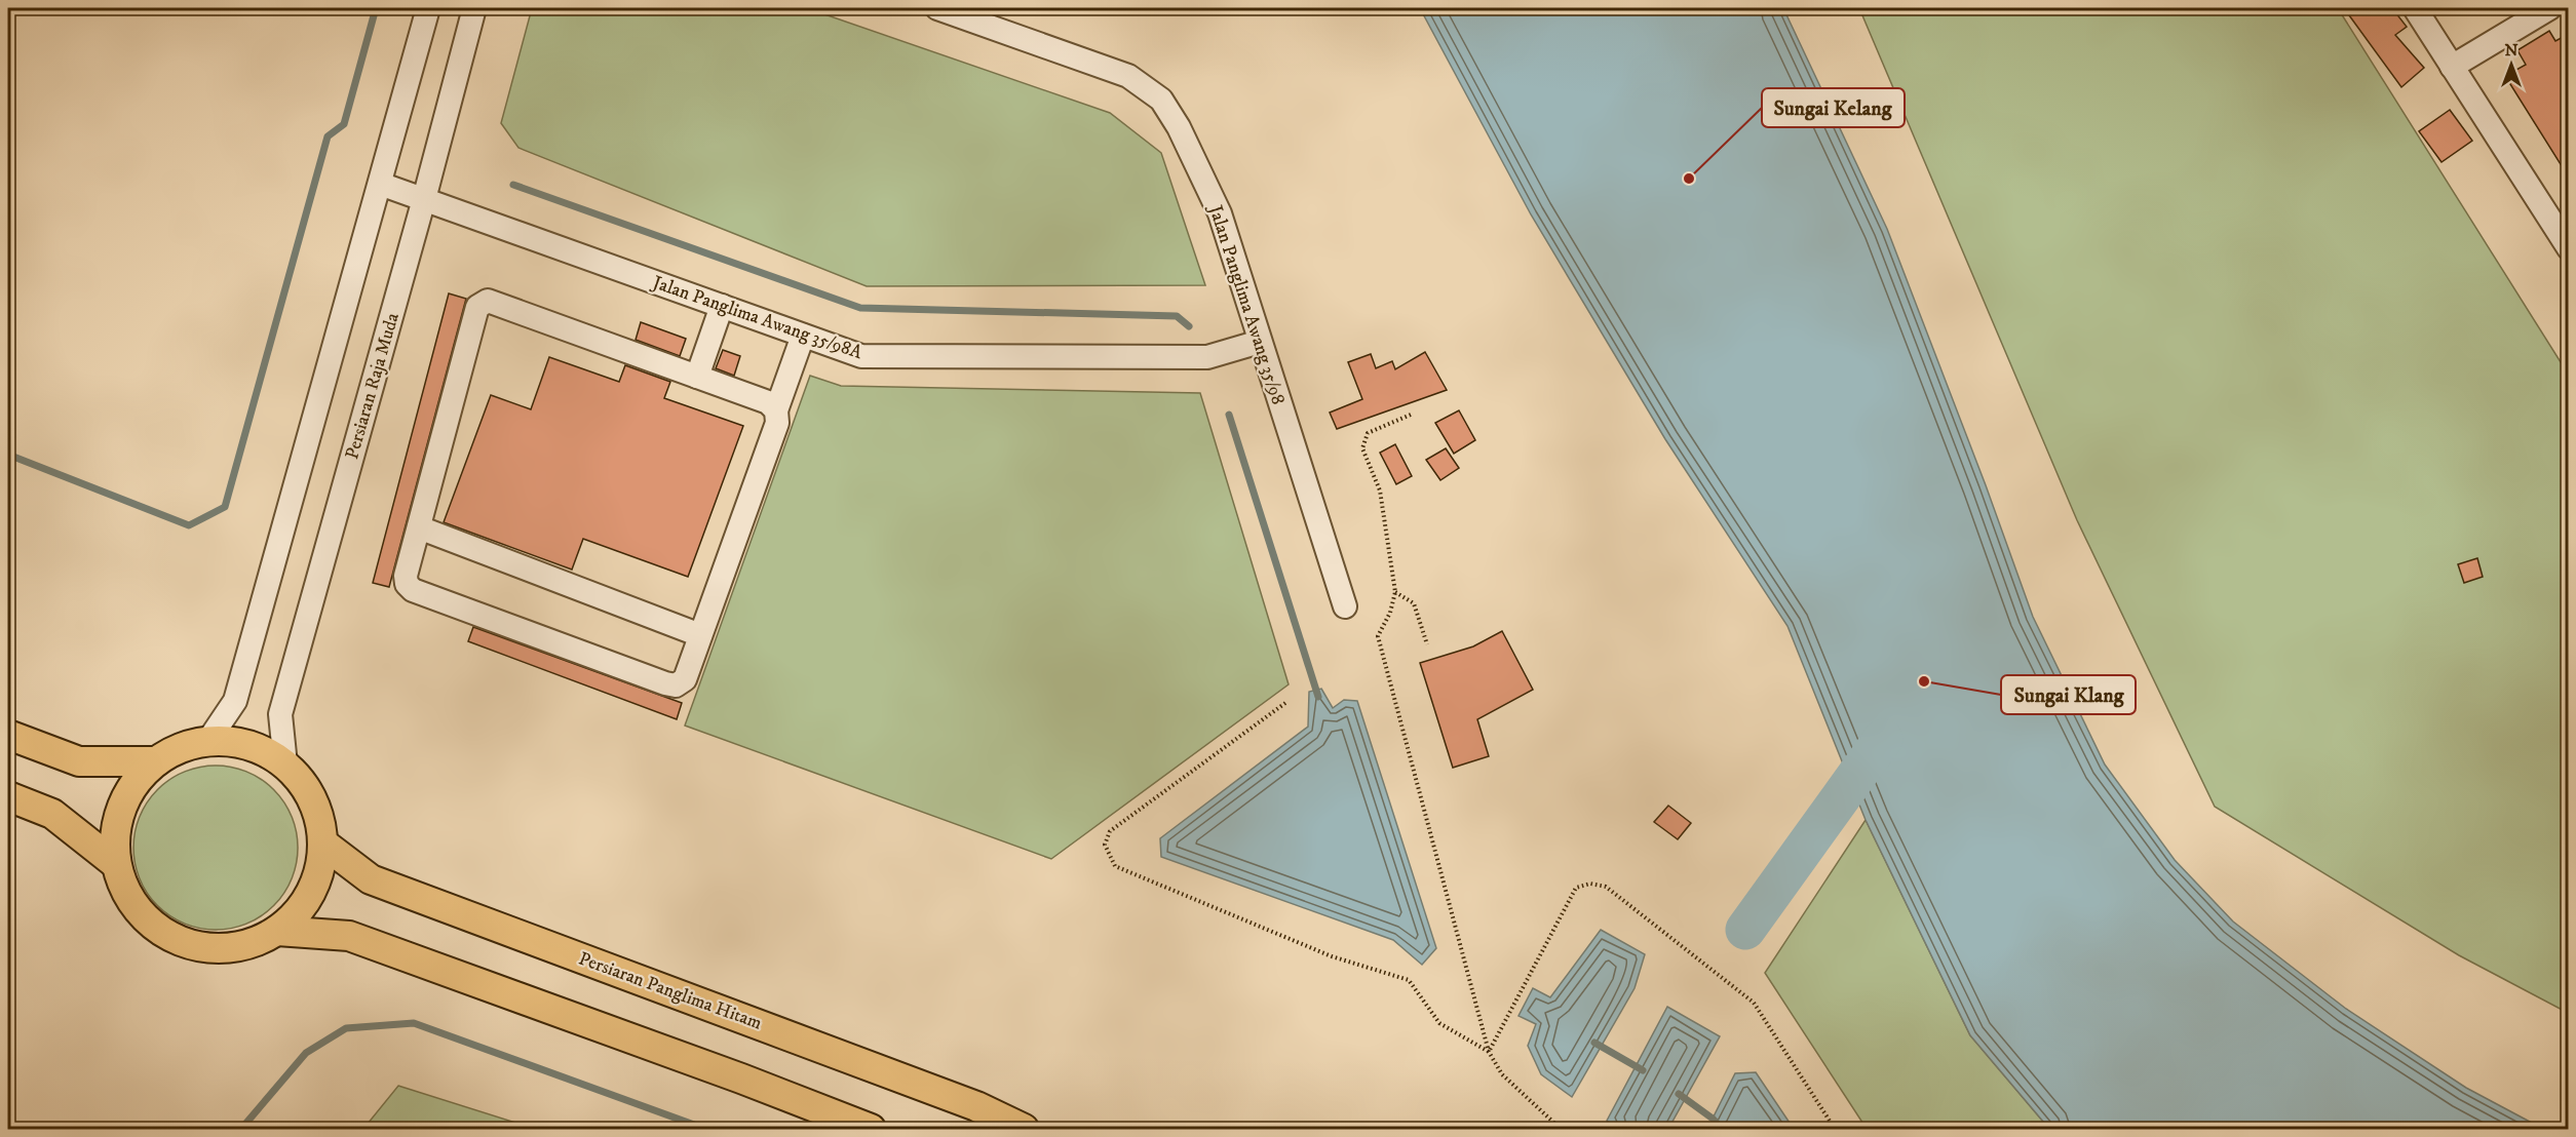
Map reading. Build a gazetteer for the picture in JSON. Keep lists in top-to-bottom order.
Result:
{
  "streets": {
    "main road": ["Persiaran Panglima Hitam"],
    "street": ["Jalan Panglima Awang 35/98", "Jalan Panglima Awang 35/98A", "Persiaran Raja Muda"]
  },
  "crossings": [
    ["Jalan Panglima Awang 35/98", "Jalan Panglima Awang 35/98A"],
    ["Jalan Panglima Awang 35/98A", "Persiaran Raja Muda"],
    ["Persiaran Raja Muda", "Persiaran Panglima Hitam"]
  ],
  "places": ["Sungai Kelang", "Sungai Klang"],
  "north": "top"
}
